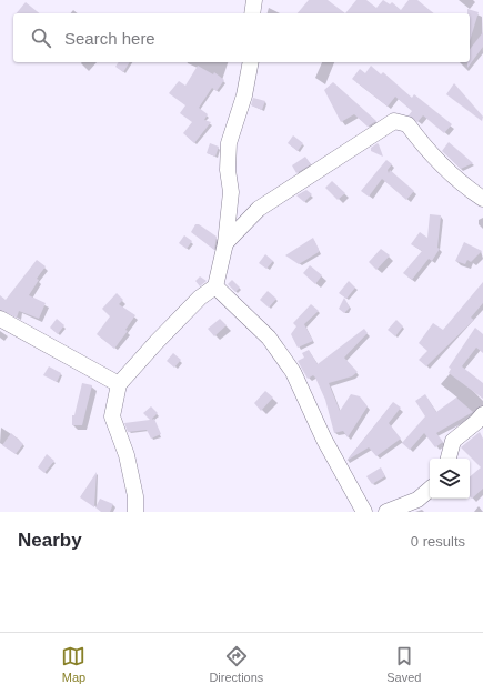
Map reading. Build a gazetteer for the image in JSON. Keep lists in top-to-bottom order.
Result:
{
  "page": {
    "search": "Search here",
    "heading": ["Nearby", "0 results"],
    "nav": ["Map", "Directions", "Saved"]
  }
}
